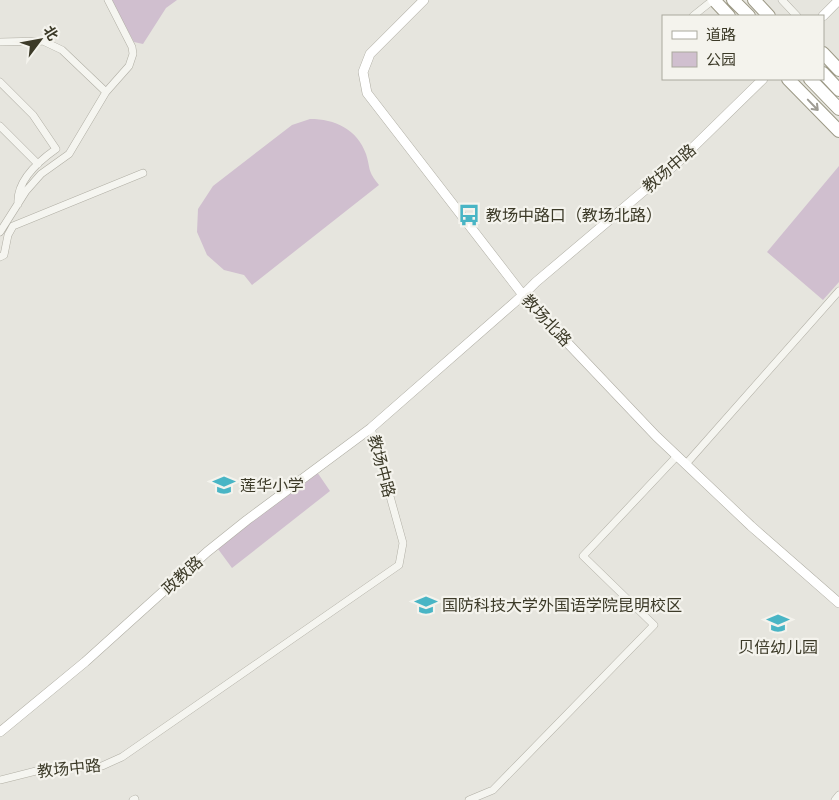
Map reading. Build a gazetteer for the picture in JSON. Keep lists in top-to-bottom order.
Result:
{
  "streets": {
    "main road": ["教场中路", "教场北路", "政教路"]
  },
  "crossings": [
    ["教场中路", "教场北路"],
    ["教场中路", "政教路"]
  ],
  "places": {
    "bus stop": ["教场中路口（教场北路）"],
    "school or university": ["莲华小学", "国防科技大学外国语学院昆明校区", "贝倍幼儿园"]
  },
  "legend": ["道路", "公园"],
  "north": "top right"
}
